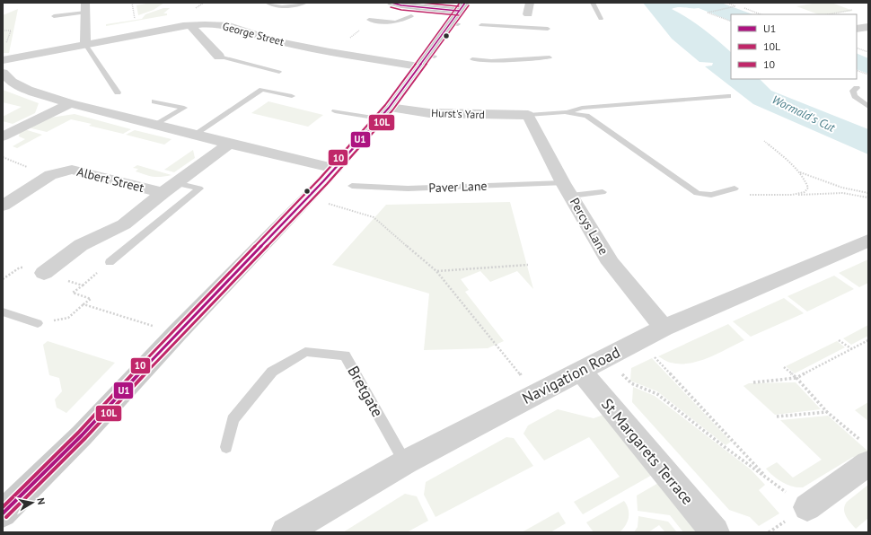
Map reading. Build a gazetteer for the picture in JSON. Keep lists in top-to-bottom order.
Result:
{
  "streets": {
    "street": [
      "George Street",
      "Hurst's Yard",
      "Albert Street",
      "Percys Lane",
      "Navigation Road",
      "St Margarets Terrace"
    ],
    "lane": ["Paver Lane", "Bretgate"]
  },
  "crossings": [
    ["Hurst's Yard", "Percys Lane"],
    ["Paver Lane", "Percys Lane"],
    ["Percys Lane", "Navigation Road"],
    ["Navigation Road", "Bretgate"],
    ["Navigation Road", "St Margarets Terrace"]
  ],
  "water": ["Wormald's Cut"],
  "lines": ["transit line U1", "transit line 10", "transit line 10L"],
  "legend": ["U1", "10L", "10"],
  "north": "right"
}
